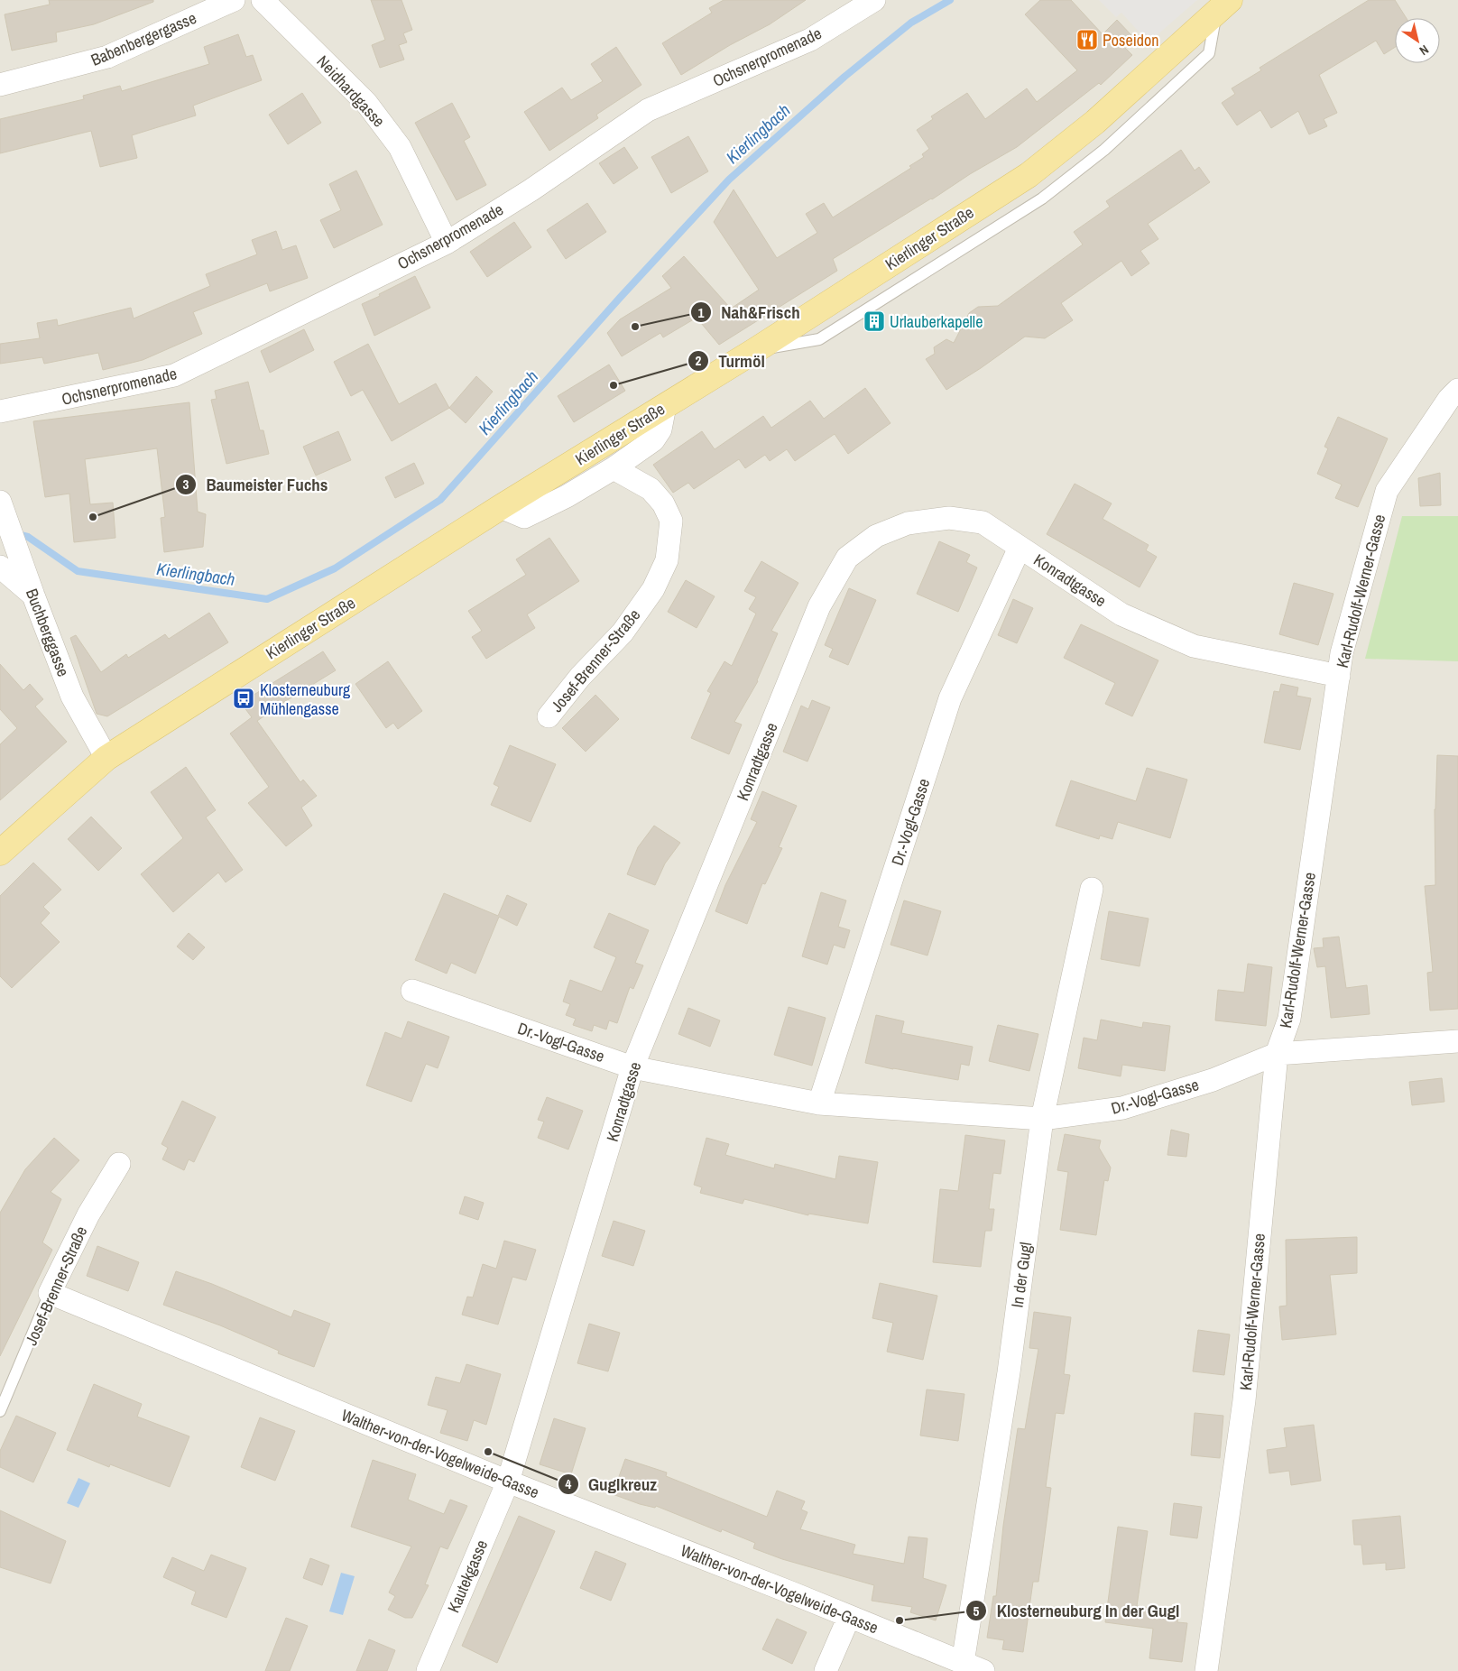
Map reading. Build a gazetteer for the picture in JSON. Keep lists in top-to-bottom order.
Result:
{
  "streets": {
    "main road": ["Kierlinger Straße"],
    "street": [
      "Babenbergergasse",
      "Ochsnerpromenade",
      "Neidhardgasse",
      "Konradtgasse",
      "Karl-Rudolf-Werner-Gasse",
      "Buchberggasse",
      "Josef-Brenner-Straße",
      "Dr.-Vogl-Gasse",
      "In der Gugl",
      "Walther-von-der-Vogelweide-Gasse",
      "Kautekgasse"
    ]
  },
  "crossings": [
    ["Ochsnerpromenade", "Neidhardgasse"],
    ["Kierlinger Straße", "Buchberggasse"],
    ["Konradtgasse", "Karl-Rudolf-Werner-Gasse"],
    ["Konradtgasse", "Dr.-Vogl-Gasse"],
    ["Konradtgasse", "Walther-von-der-Vogelweide-Gasse"],
    ["Konradtgasse", "Kautekgasse"],
    ["Karl-Rudolf-Werner-Gasse", "Dr.-Vogl-Gasse"],
    ["Josef-Brenner-Straße", "Walther-von-der-Vogelweide-Gasse"],
    ["Dr.-Vogl-Gasse", "In der Gugl"],
    ["In der Gugl", "Walther-von-der-Vogelweide-Gasse"],
    ["Walther-von-der-Vogelweide-Gasse", "Kautekgasse"]
  ],
  "water": ["Kierlingbach"],
  "places": {
    "restaurant": ["Poseidon"],
    "building": ["Urlauberkapelle"],
    "other": [
      "Nah&Frisch",
      "Turmöl",
      "Baumeister Fuchs",
      "Guglkreuz",
      "Klosterneuburg In der Gugl"
    ],
    "bus stop": ["Klosterneuburg Mühlengasse"]
  },
  "north": "bottom right"
}
